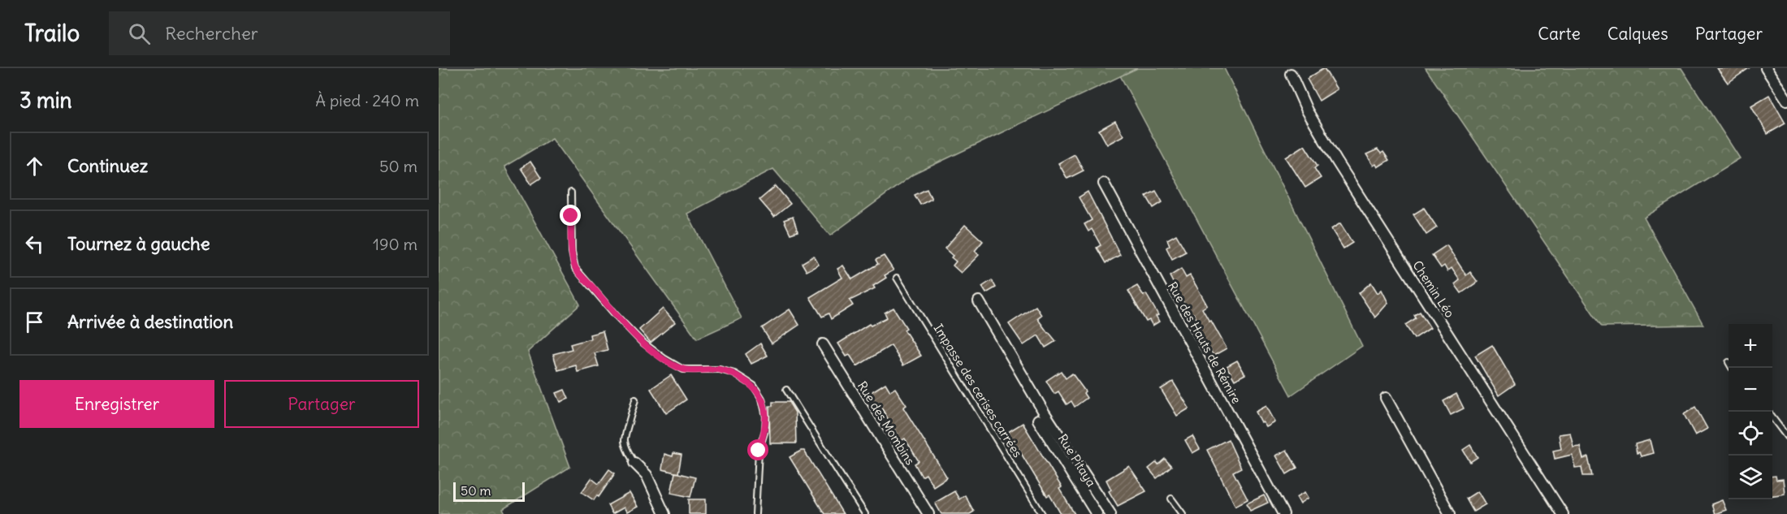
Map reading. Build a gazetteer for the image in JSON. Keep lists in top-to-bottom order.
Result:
{
  "streets": {
    "street": [
      "Chemin Léo",
      "Rue des Hauts de Rémire",
      "Rue des Mombins",
      "Rue Pitaya"
    ],
    "lane": ["Impasse des cerises carrées"]
  },
  "scale_bar": "50 m",
  "page": {
    "header": "Trailo",
    "search": "Rechercher",
    "nav": ["Carte", "Calques", "Partager"],
    "heading": ["3 min", "À pied · 240 m"],
    "list": [
      ["Continuez", "50 m"],
      ["Tournez à gauche", "190 m"],
      "Arrivée à destination"
    ],
    "map_buttons": ["+", "−"],
    "buttons": ["Enregistrer", "Partager"],
    "scale": "50 m"
  }
}
